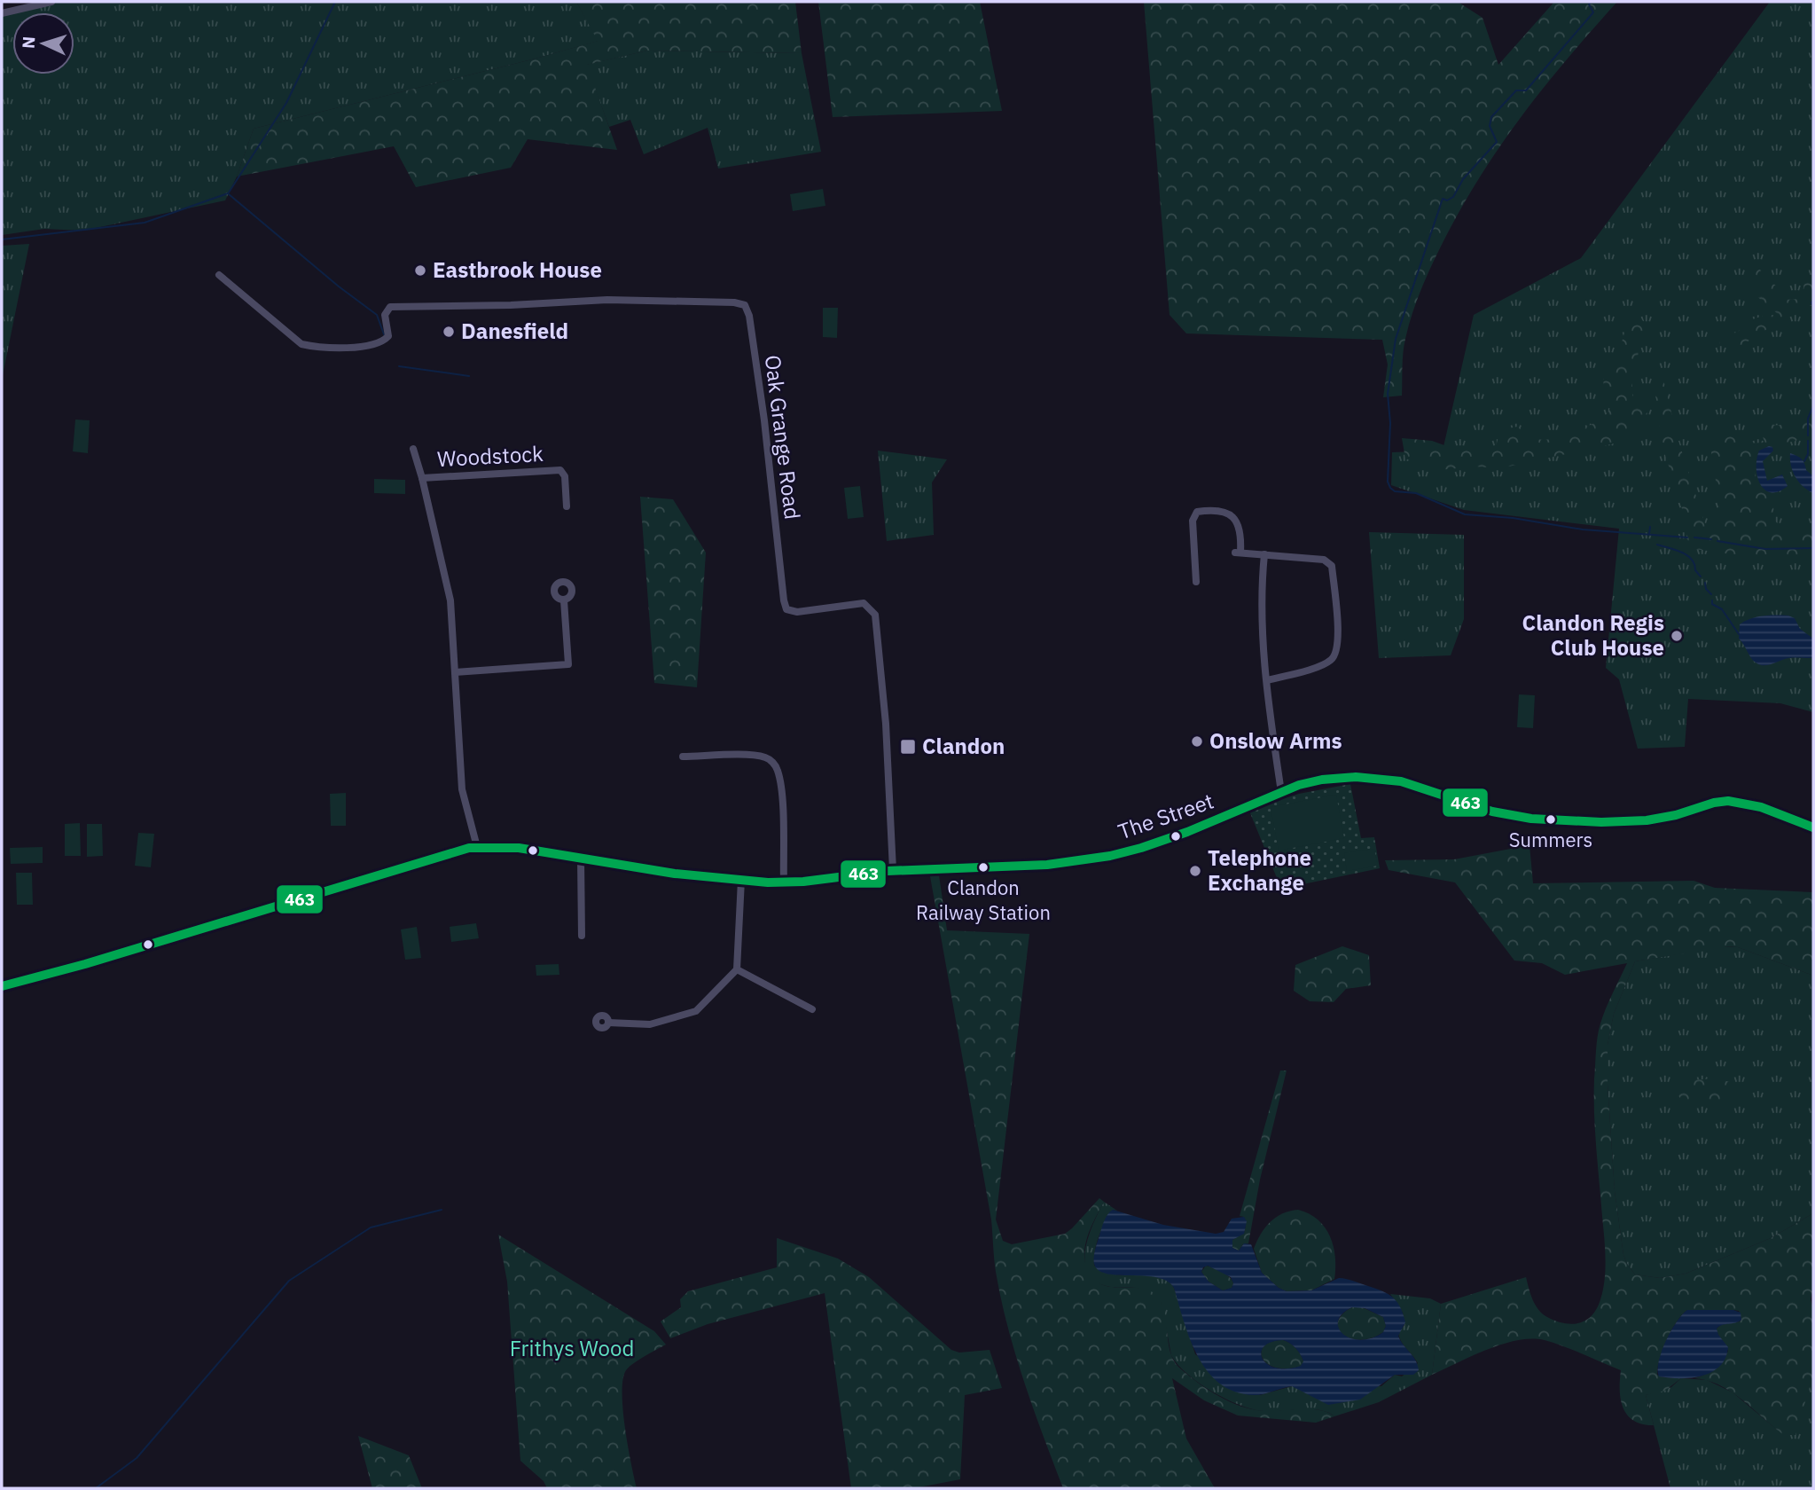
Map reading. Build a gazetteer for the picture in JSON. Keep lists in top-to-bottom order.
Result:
{
  "streets": {
    "main road": ["The Street"],
    "street": ["Oak Grange Road", "Woodstock"]
  },
  "crossings": [
    ["Oak Grange Road", "The Street"]
  ],
  "parks": ["Frithys Wood"],
  "places": {
    "other": [
      "Eastbrook House",
      "Danesfield",
      "Clandon Regis Club House",
      "Onslow Arms",
      "Summers",
      "Clandon Railway Station",
      "Telephone Exchange"
    ],
    "transit": ["Clandon"]
  },
  "lines": ["transit line 463"],
  "north": "left"
}
